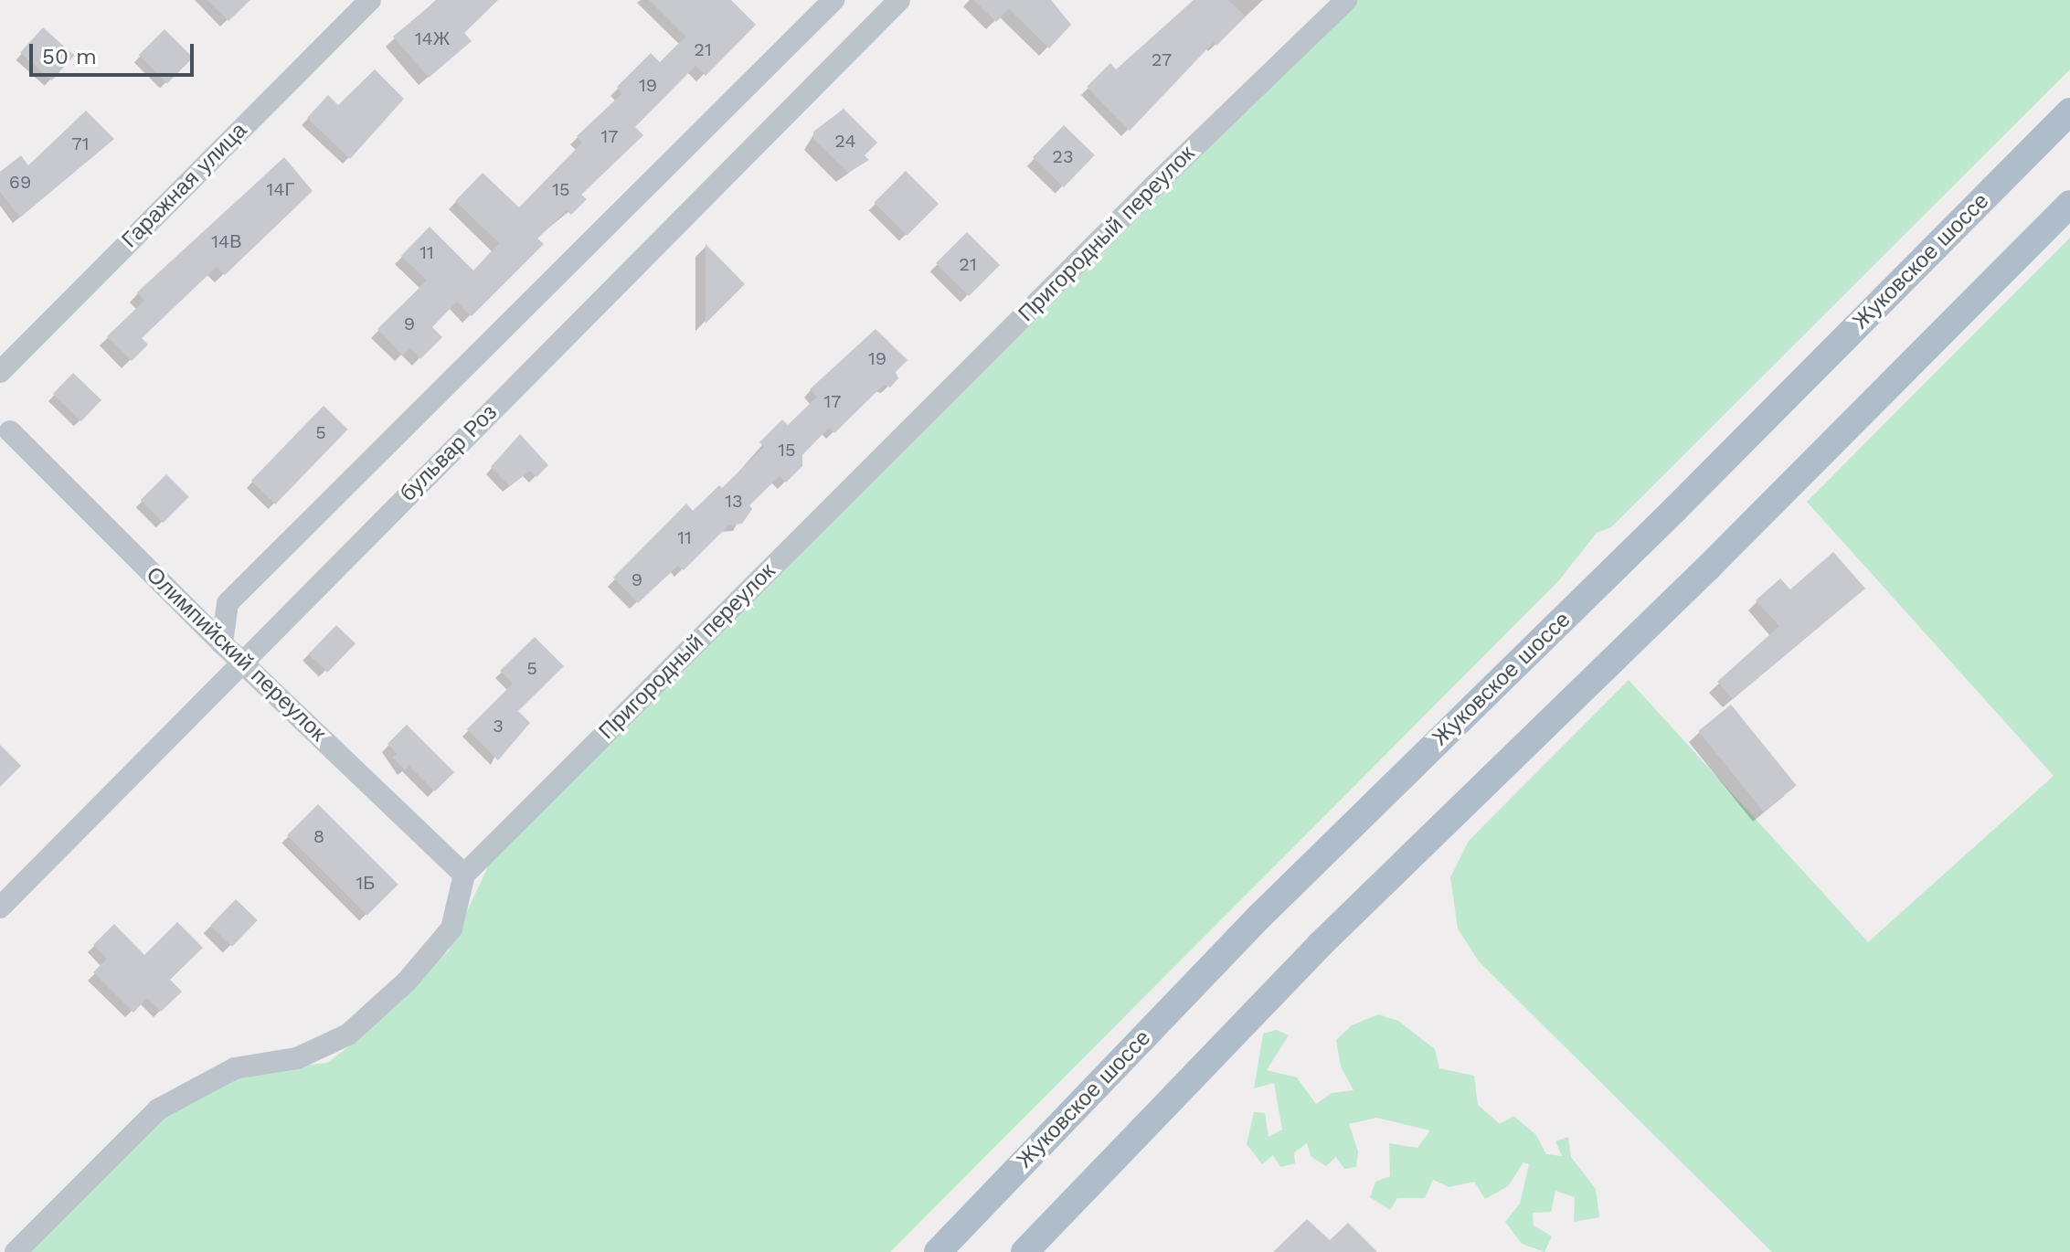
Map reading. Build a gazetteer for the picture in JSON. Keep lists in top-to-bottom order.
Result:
{
  "streets": {
    "main road": ["Жуковское шоссе"],
    "street": [
      "Гаражная улица",
      "Пригородный переулок",
      "бульвар Роз",
      "Олимпийский переулок"
    ]
  },
  "crossings": [
    ["Пригородный переулок", "Олимпийский переулок"],
    ["бульвар Роз", "Олимпийский переулок"]
  ],
  "house_numbers": [
    "14Ж",
    "21",
    "27",
    "19",
    "17",
    "24",
    "71",
    "23",
    "69",
    "14Г",
    "15",
    "14В",
    "11",
    "21",
    "9",
    "19",
    "17",
    "5",
    "15",
    "13",
    "11",
    "9",
    "5",
    "3",
    "8",
    "1Б"
  ],
  "scale_bar": "50 m"
}
